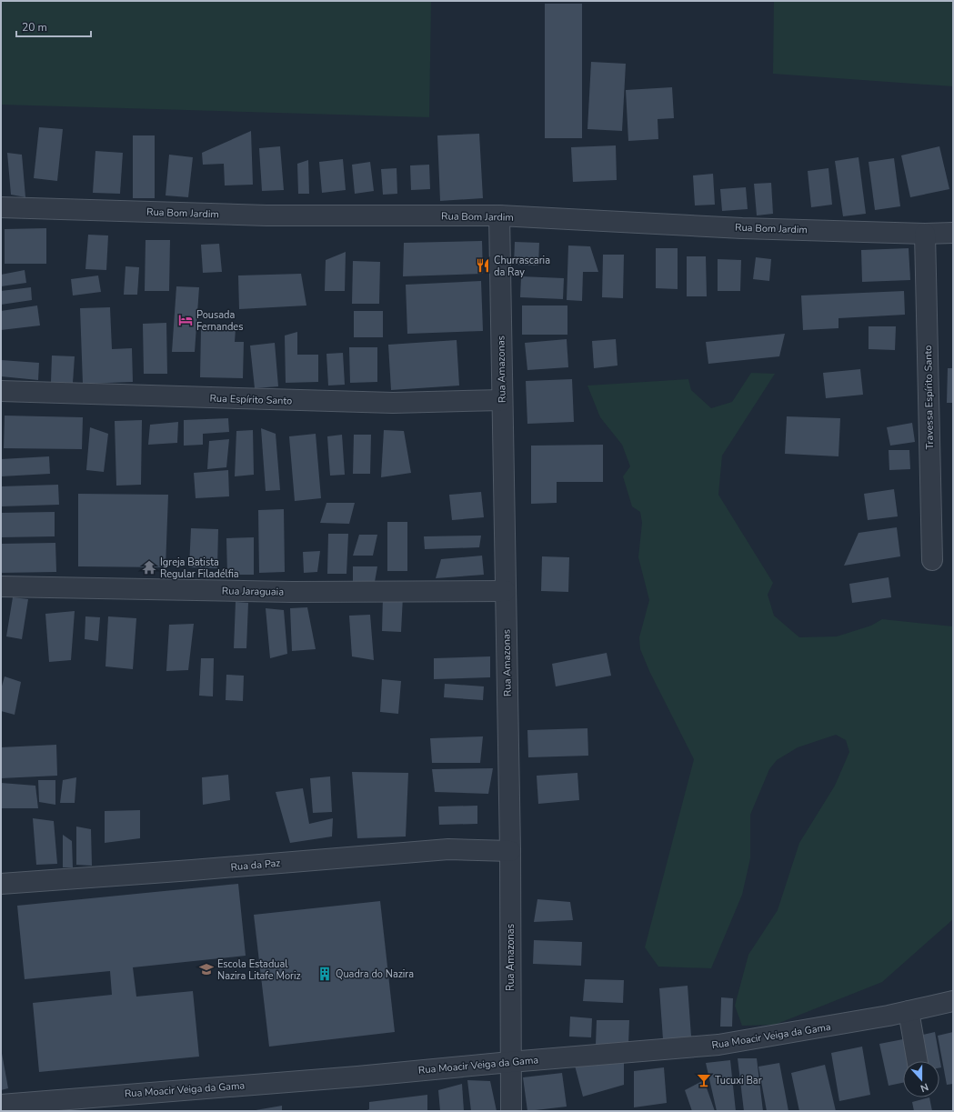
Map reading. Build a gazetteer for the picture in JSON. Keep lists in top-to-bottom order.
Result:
{
  "streets": {
    "street": [
      "Rua Bom Jardim",
      "Rua Amazonas",
      "Travessa Espírito Santo",
      "Rua Espírito Santo",
      "Rua Jaraguaia",
      "Rua da Paz",
      "Rua Moacir Veiga da Gama"
    ]
  },
  "crossings": [
    ["Rua Bom Jardim", "Rua Amazonas"],
    ["Rua Bom Jardim", "Travessa Espírito Santo"],
    ["Rua Amazonas", "Rua Espírito Santo"],
    ["Rua Amazonas", "Rua Jaraguaia"],
    ["Rua Amazonas", "Rua da Paz"],
    ["Rua Amazonas", "Rua Moacir Veiga da Gama"]
  ],
  "places": {
    "restaurant": ["Churrascaria da Ray"],
    "hotel": ["Pousada Fernandes"],
    "temple": ["Igreja Batista Regular Filadélfia"],
    "school or university": ["Escola Estadual Nazira Litafe Moriz"],
    "building": ["Quadra do Nazira"],
    "bar": ["Tucuxi Bar"]
  },
  "scale_bar": "20 m",
  "north": "bottom"
}
